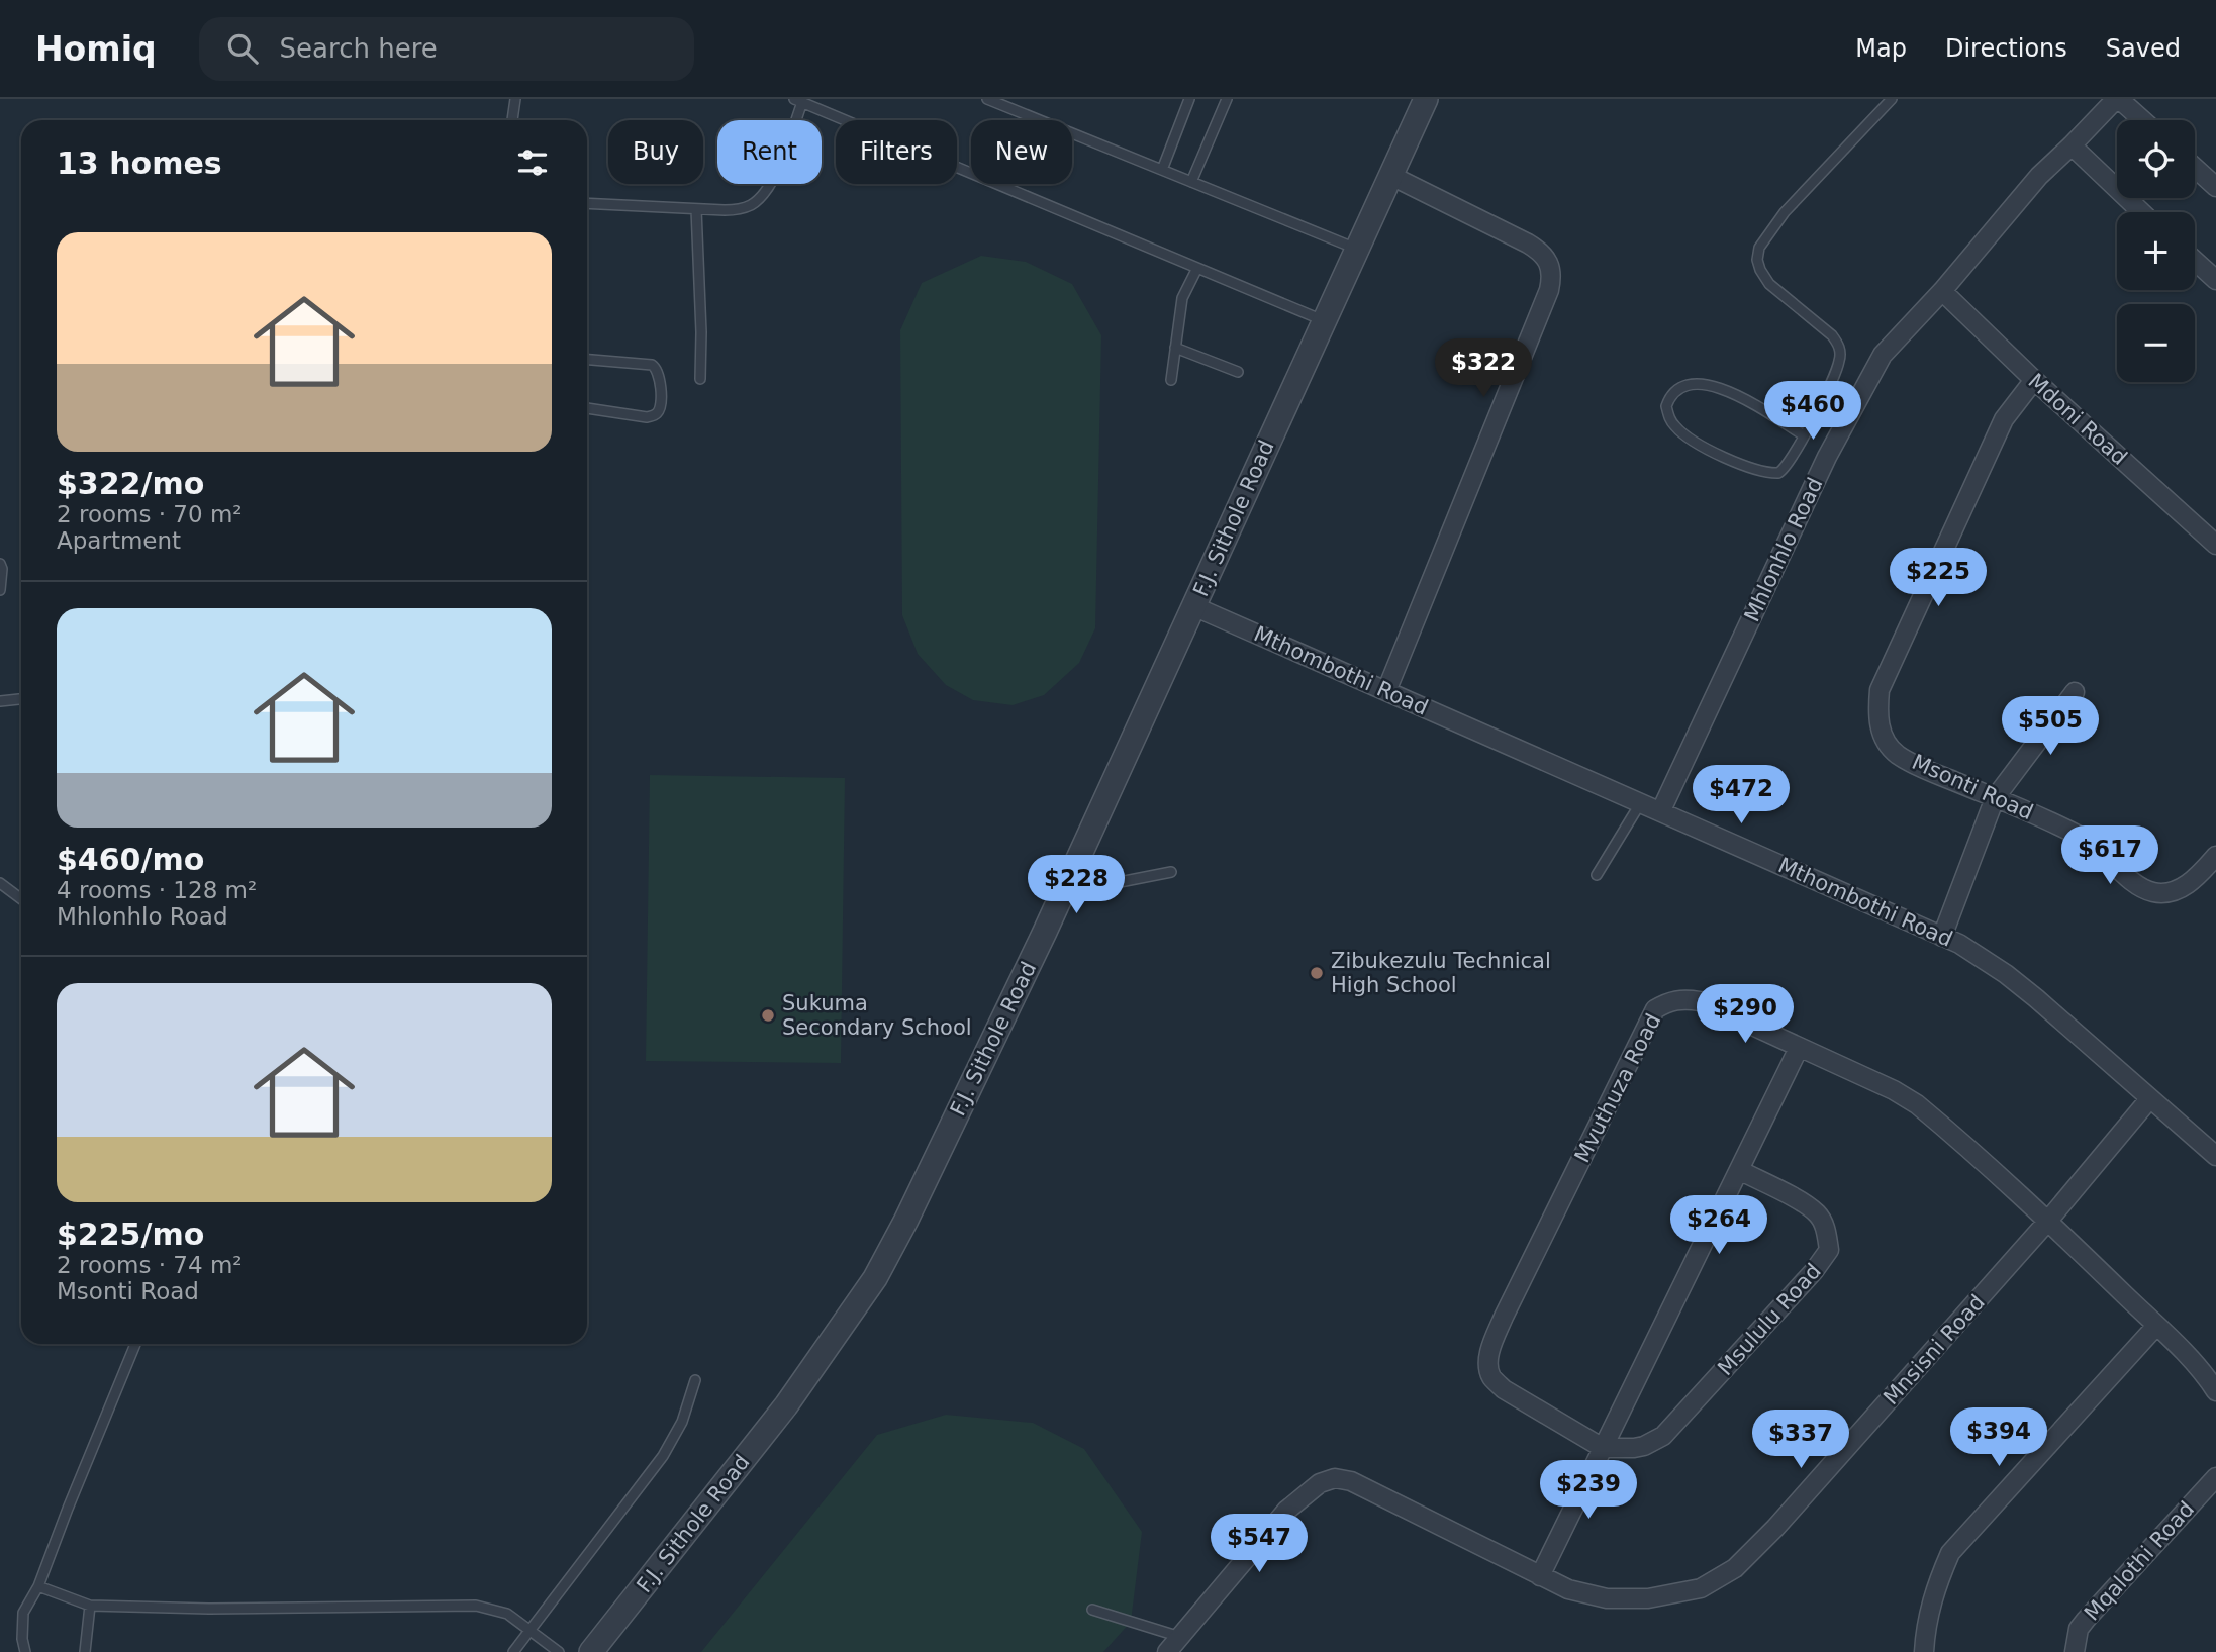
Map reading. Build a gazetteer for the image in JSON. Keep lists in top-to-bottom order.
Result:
{
  "streets": {
    "street": [
      "Mdoni Road",
      "F.J. Sithole Road",
      "Mhlonhlo Road",
      "Mthombothi Road",
      "Msonti Road",
      "Mvuthuza Road",
      "Msululu Road",
      "Mnsisni Road",
      "Mqalothi Road"
    ]
  },
  "crossings": [
    ["Mdoni Road", "Mhlonhlo Road"],
    ["Mdoni Road", "Msonti Road"],
    ["F.J. Sithole Road", "Mthombothi Road"],
    ["Mhlonhlo Road", "Mthombothi Road"],
    ["Mthombothi Road", "Mnsisni Road"],
    ["Mvuthuza Road", "Msululu Road"],
    ["Mvuthuza Road", "Mnsisni Road"]
  ],
  "places": ["Zibukezulu Technical High School", "Sukuma Secondary School"],
  "page": {
    "header": "Homiq",
    "search": "Search here",
    "nav": ["Map", "Directions", "Saved"],
    "map_buttons": ["+", "−"],
    "chip": [
      "Buy",
      "Rent",
      "Filters",
      "New"
    ],
    "heading": "13 homes",
    "list": [
      {
        "name": "$322/mo",
        "note": "2 rooms · 70 m² · Apartment"
      },
      {
        "name": "$460/mo",
        "note": "4 rooms · 128 m² · Mhlonhlo Road"
      },
      {
        "name": "$225/mo",
        "note": "2 rooms · 74 m² · Msonti Road"
      }
    ],
    "price": [
      "$322",
      "$460",
      "$225",
      "$505",
      "$472",
      "$617",
      "$228",
      "$290",
      "$264",
      "$394",
      "$337",
      "$239",
      "$547"
    ]
  }
}
